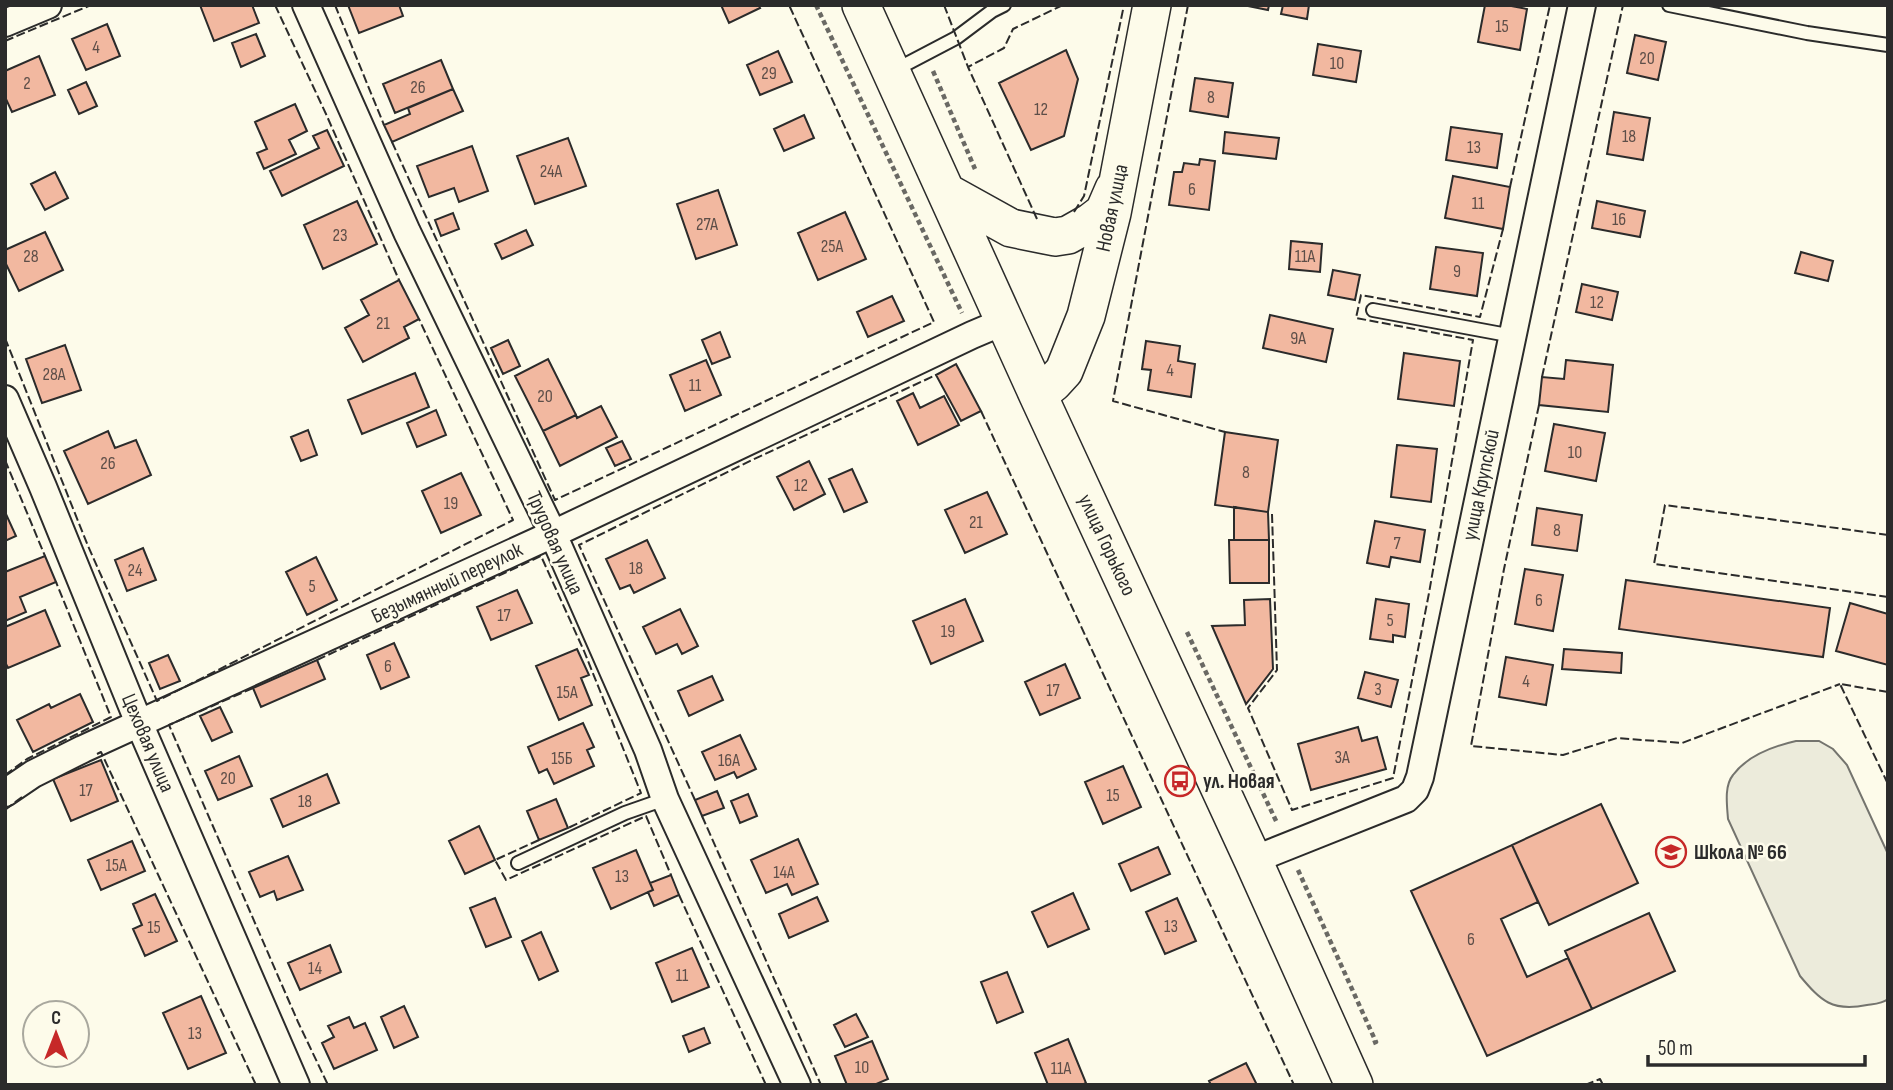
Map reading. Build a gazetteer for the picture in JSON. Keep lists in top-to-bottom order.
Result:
{
  "streets": {
    "main road": ["Новая улица", "улица Горького"],
    "street": [
      "улица Крупской",
      "Трудовая улица",
      "Безымянный переулок",
      "Цеховая улица"
    ]
  },
  "crossings": [
    ["Новая улица", "улица Горького"],
    ["улица Крупской", "улица Горького"],
    ["Трудовая улица", "Безымянный переулок"],
    ["улица Горького", "Безымянный переулок"],
    ["Безымянный переулок", "Цеховая улица"]
  ],
  "places": {
    "bus stop": ["ул. Новая"],
    "school or university": ["Школа № 66"]
  },
  "house_numbers": [
    "15",
    "4",
    "20",
    "10",
    "29",
    "2",
    "26",
    "8",
    "12",
    "18",
    "13",
    "24А",
    "6",
    "11",
    "16",
    "27А",
    "23",
    "25А",
    "28",
    "11А",
    "9",
    "12",
    "21",
    "9А",
    "4",
    "28А",
    "11",
    "20",
    "10",
    "26",
    "8",
    "12",
    "19",
    "21",
    "8",
    "7",
    "18",
    "24",
    "5",
    "6",
    "17",
    "5",
    "19",
    "6",
    "4",
    "3",
    "17",
    "15А",
    "3А",
    "15Б",
    "16А",
    "20",
    "17",
    "15",
    "18",
    "15А",
    "14А",
    "13",
    "13",
    "15",
    "6",
    "14",
    "11",
    "13",
    "10",
    "11А"
  ],
  "scale_bar": "50 m",
  "north": "top"
}
